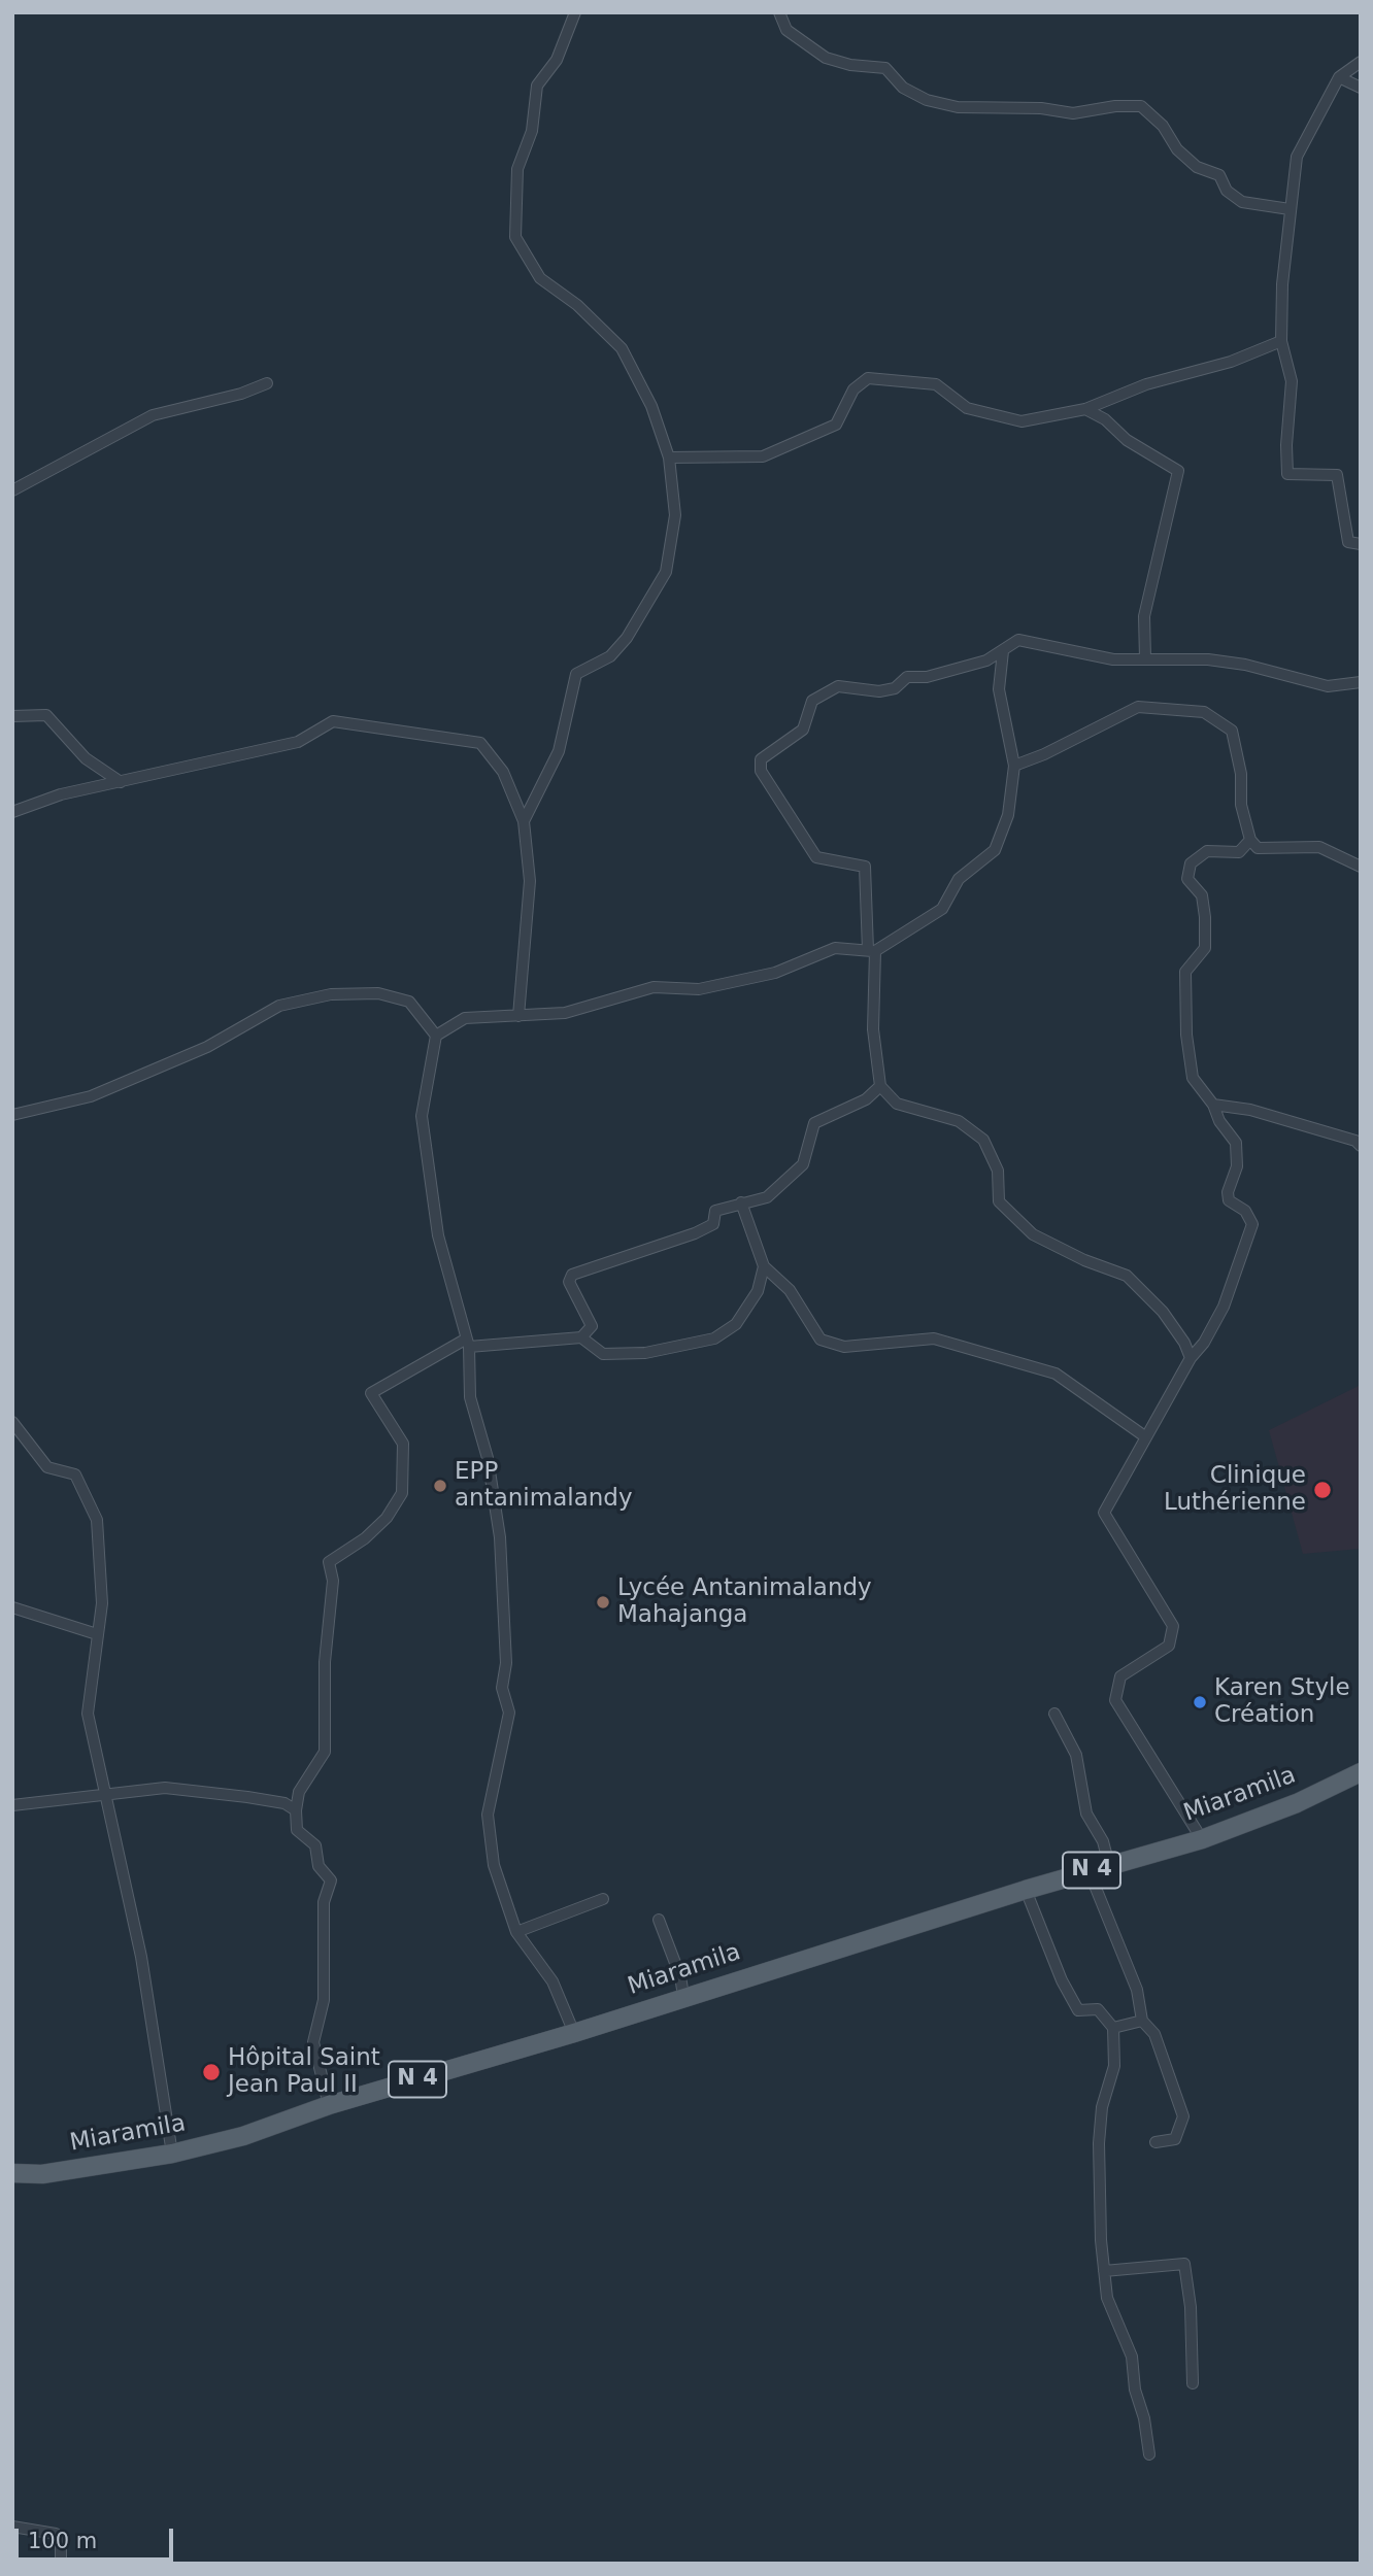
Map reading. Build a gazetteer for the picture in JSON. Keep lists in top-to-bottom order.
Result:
{
  "streets": {
    "main road": ["Miaramila", "N 4"]
  },
  "places": [
    "EPP antanimalandy",
    "Clinique Luthérienne",
    "Lycée Antanimalandy Mahajanga",
    "Karen Style Création",
    "Hôpital Saint Jean Paul II"
  ],
  "scale_bar": "100 m"
}
